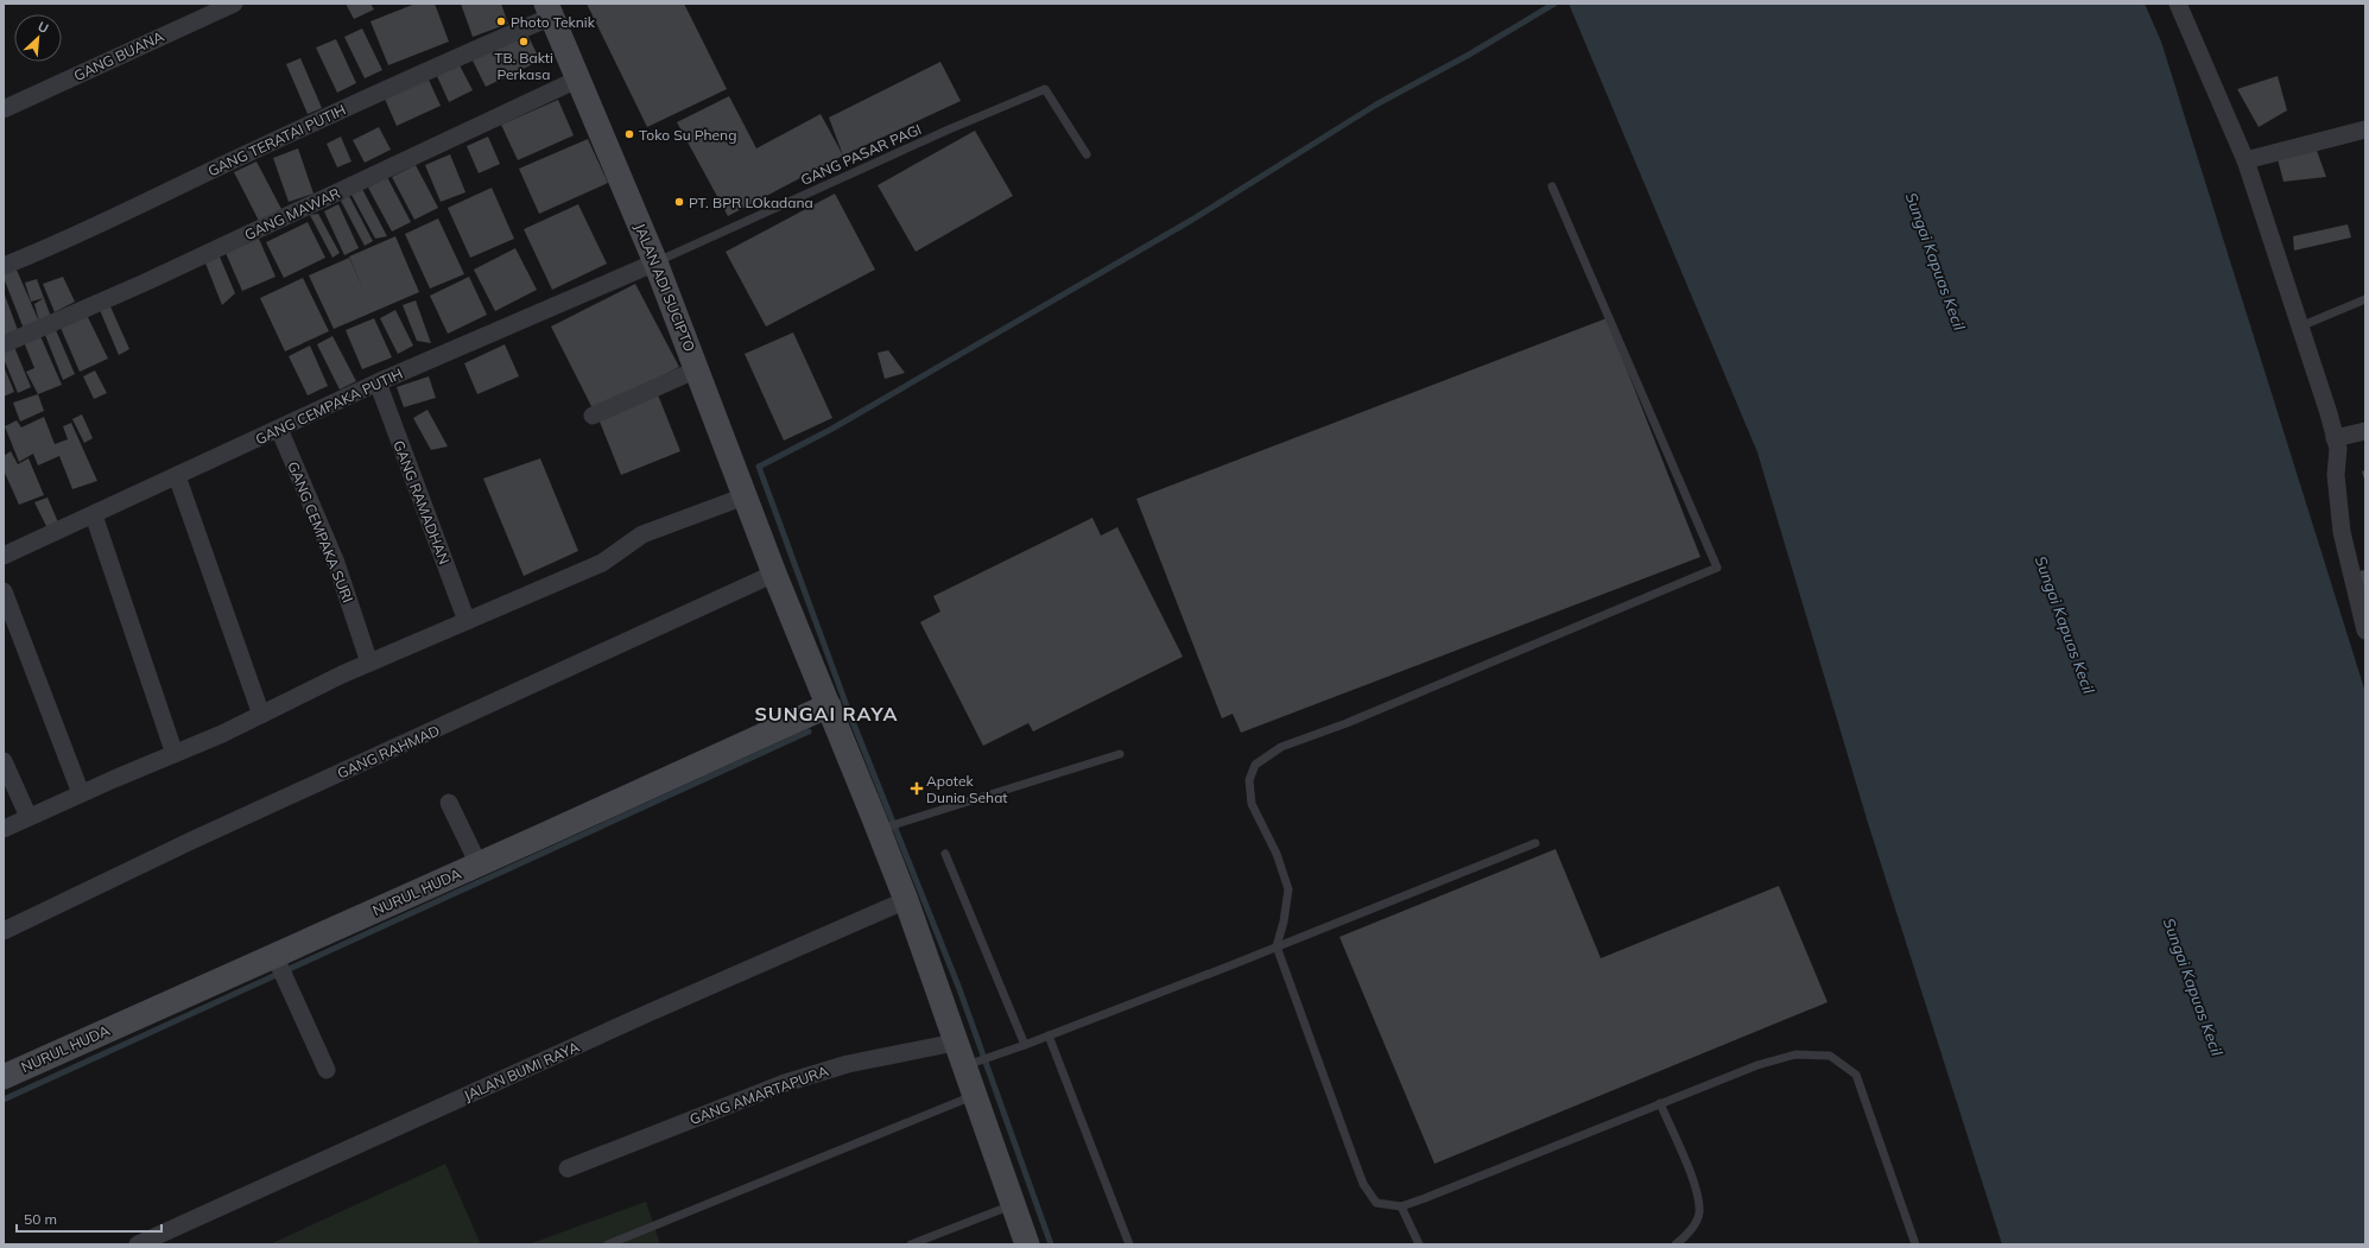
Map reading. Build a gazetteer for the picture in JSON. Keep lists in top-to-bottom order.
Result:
{
  "streets": {
    "main road": ["JALAN ADI SUCIPTO", "NURUL HUDA"],
    "street": [
      "GANG BUANA",
      "GANG TERATAI PUTIH",
      "GANG MAWAR",
      "GANG CEMPAKA PUTIH",
      "GANG RAMADHAN",
      "GANG CEMPAKA SURI",
      "GANG RAHMAD",
      "JALAN BUMI RAYA",
      "GANG AMARTAPURA"
    ],
    "lane": ["GANG PASAR PAGI"]
  },
  "crossings": [
    ["GANG TERATAI PUTIH", "JALAN ADI SUCIPTO"],
    ["GANG PASAR PAGI", "JALAN ADI SUCIPTO"],
    ["GANG PASAR PAGI", "GANG CEMPAKA PUTIH"],
    ["GANG MAWAR", "JALAN ADI SUCIPTO"],
    ["JALAN ADI SUCIPTO", "GANG CEMPAKA PUTIH"],
    ["JALAN ADI SUCIPTO", "GANG RAHMAD"],
    ["JALAN ADI SUCIPTO", "NURUL HUDA"],
    ["JALAN ADI SUCIPTO", "JALAN BUMI RAYA"],
    ["JALAN ADI SUCIPTO", "GANG AMARTAPURA"],
    ["GANG CEMPAKA PUTIH", "GANG RAMADHAN"],
    ["GANG CEMPAKA PUTIH", "GANG CEMPAKA SURI"]
  ],
  "districts": ["SUNGAI RAYA"],
  "water": ["Sungai Kapuas Kecil"],
  "places": {
    "other": [
      "Photo Teknik",
      "TB. Bakti Perkasa",
      "Toko Su Pheng",
      "PT. BPR LOkadana"
    ],
    "health": ["Apotek Dunia Sehat"]
  },
  "scale_bar": "50 m",
  "north": "top right"
}
